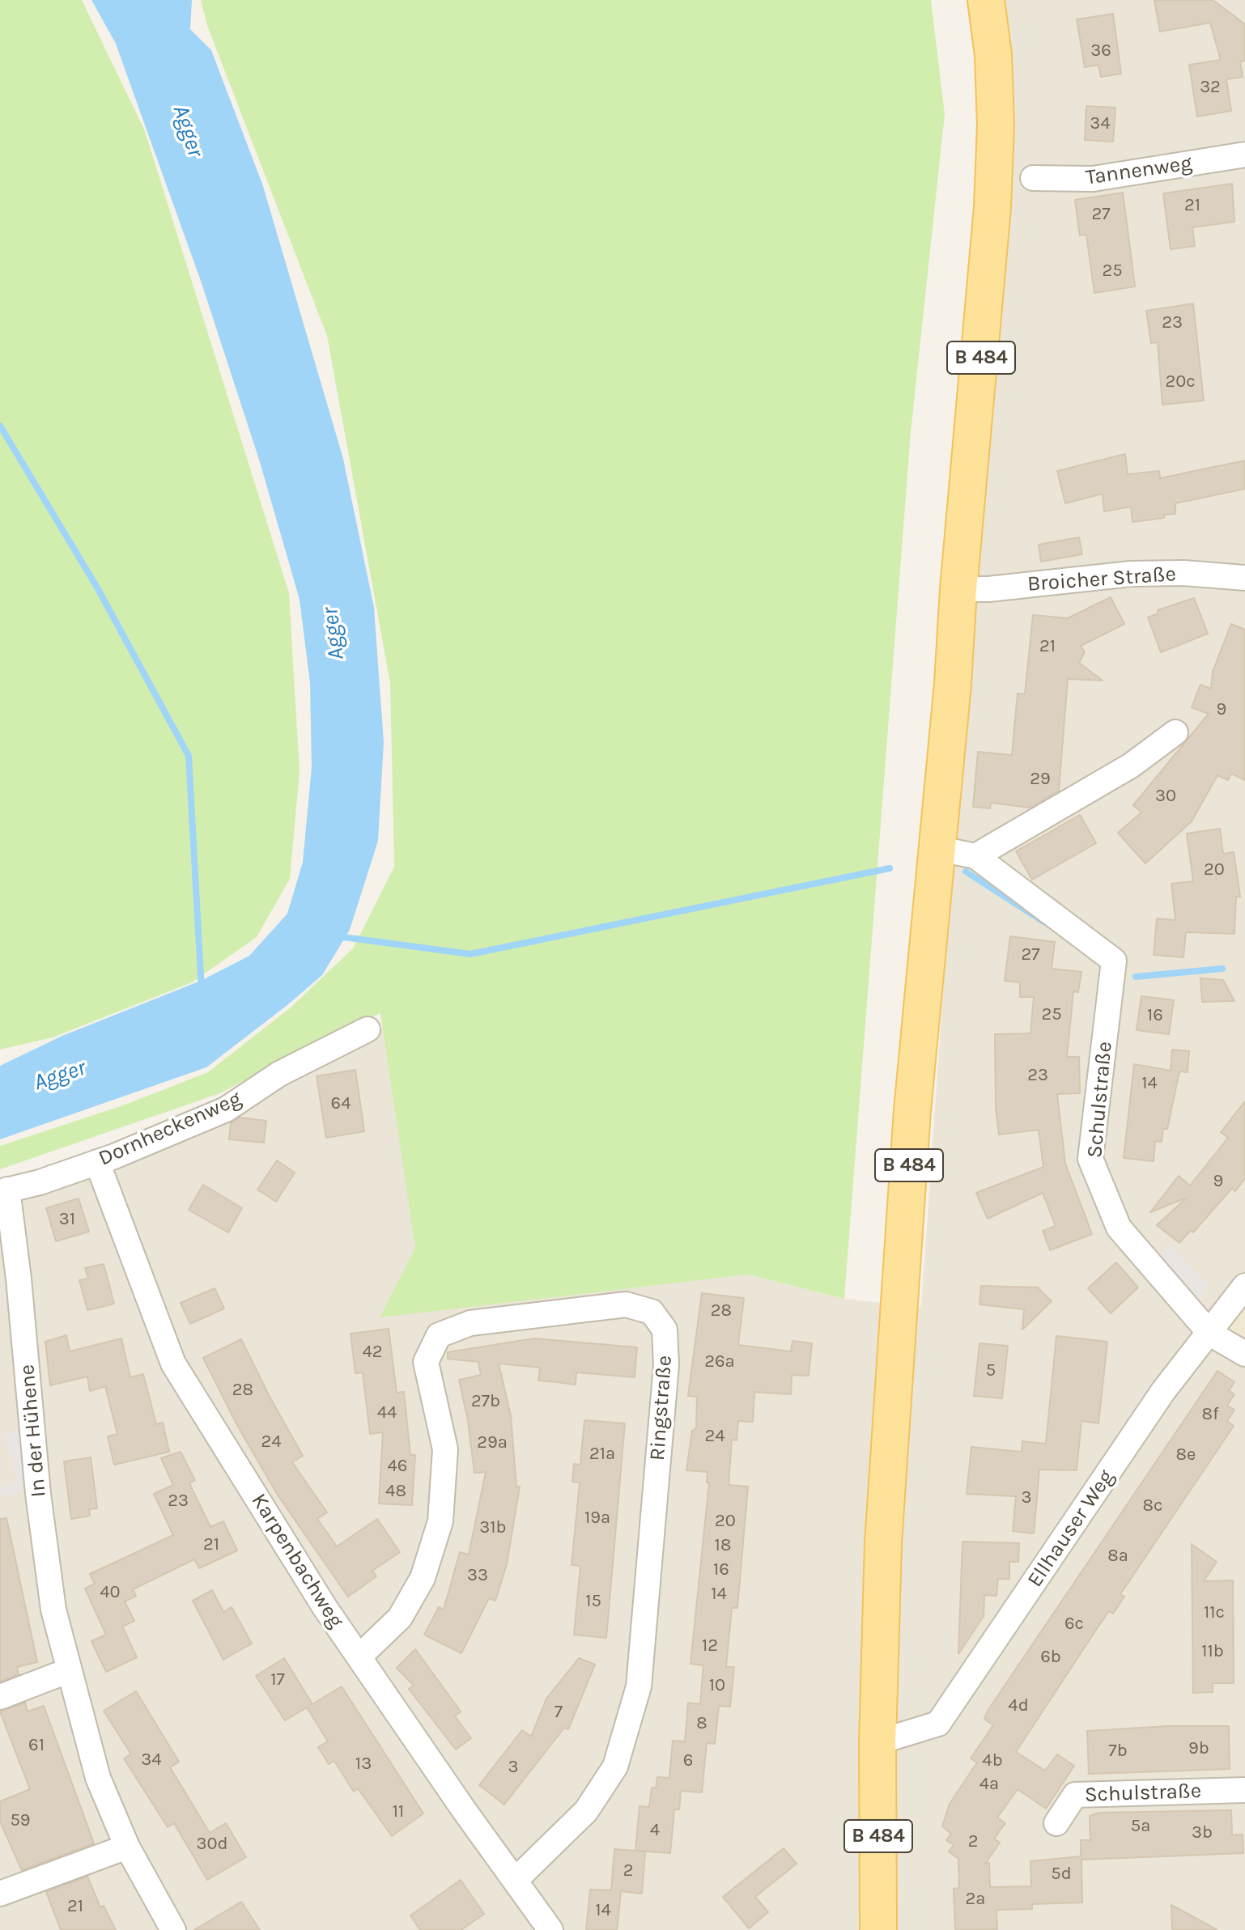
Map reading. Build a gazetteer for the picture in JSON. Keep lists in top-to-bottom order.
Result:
{
  "streets": {
    "main road": ["B 484"],
    "street": [
      "Tannenweg",
      "Broicher Straße",
      "Schulstraße",
      "Dornheckenweg",
      "Ringstraße",
      "In der Hühene",
      "Ellhauser Weg",
      "Karpenbachweg"
    ]
  },
  "crossings": [
    ["B 484", "Broicher Straße"],
    ["B 484", "Schulstraße"],
    ["B 484", "Ellhauser Weg"],
    ["Schulstraße", "Ellhauser Weg"],
    ["Dornheckenweg", "In der Hühene"],
    ["Dornheckenweg", "Karpenbachweg"],
    ["Ringstraße", "Karpenbachweg"]
  ],
  "water": ["Agger"],
  "house_numbers": [
    "36",
    "32",
    "34",
    "21",
    "27",
    "25",
    "23",
    "20c",
    "21",
    "9",
    "29",
    "30",
    "20",
    "27",
    "25",
    "16",
    "23",
    "14",
    "64",
    "9",
    "31",
    "28",
    "42",
    "26a",
    "5",
    "28",
    "27b",
    "44",
    "8f",
    "24",
    "24",
    "29a",
    "21a",
    "8e",
    "46",
    "48",
    "3",
    "23",
    "8c",
    "19a",
    "20",
    "31b",
    "21",
    "18",
    "8a",
    "16",
    "33",
    "40",
    "14",
    "15",
    "11c",
    "6c",
    "12",
    "11b",
    "6b",
    "17",
    "10",
    "4d",
    "7",
    "8",
    "61",
    "9b",
    "7b",
    "34",
    "6",
    "4b",
    "13",
    "3",
    "4a",
    "11",
    "59",
    "5a",
    "4",
    "3b",
    "2",
    "30d",
    "2",
    "5d",
    "2a",
    "21",
    "14"
  ]
}
